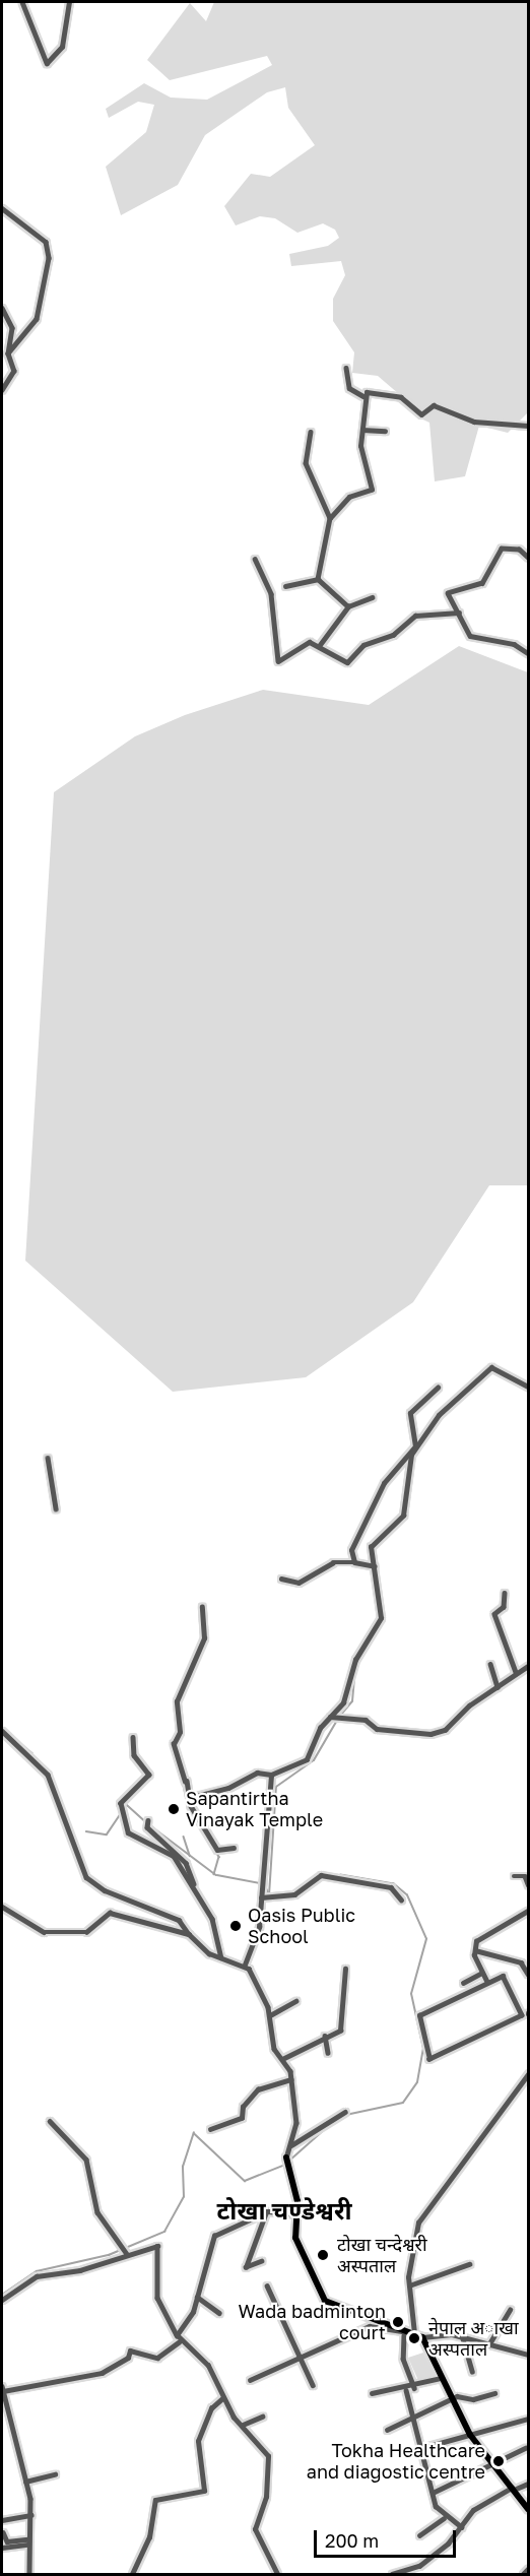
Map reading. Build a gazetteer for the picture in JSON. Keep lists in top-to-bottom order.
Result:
{
  "districts": ["टोखा चण्डेश्वरी"],
  "places": [
    "Sapantirtha Vinayak Temple",
    "Oasis Public School",
    "टोखा चन्देश्वरी अस्पताल",
    "Wada badminton court",
    "नेपाल अाखा अस्पताल",
    "Tokha Healthcare and diagostic centre"
  ],
  "scale_bar": "200 m"
}
